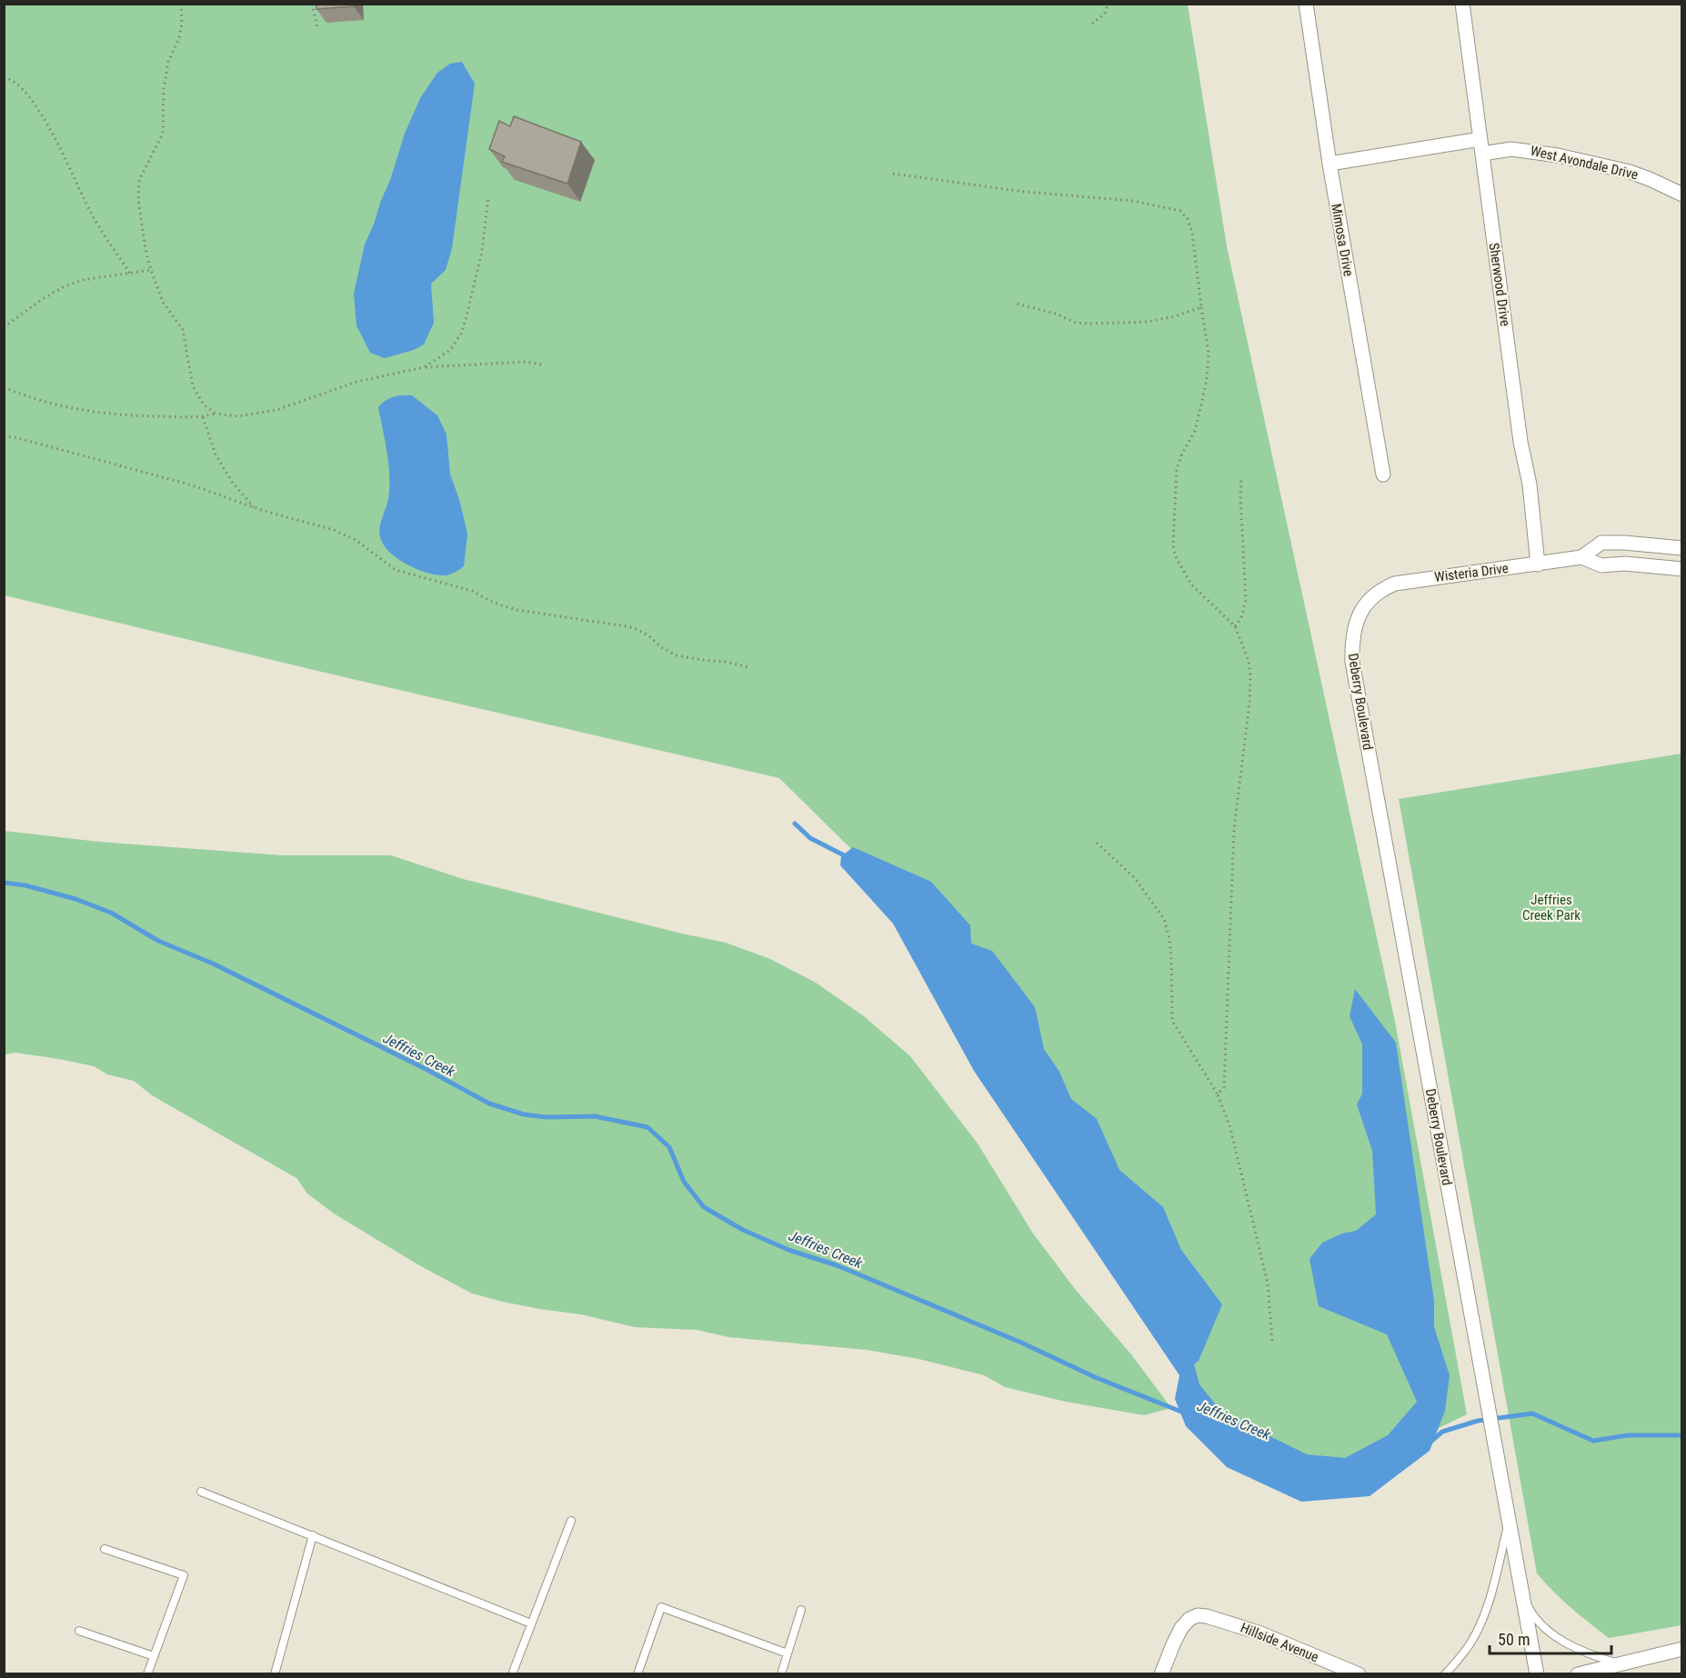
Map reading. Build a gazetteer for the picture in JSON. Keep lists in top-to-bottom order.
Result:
{
  "streets": {
    "street": [
      "West Avondale Drive",
      "Mimosa Drive",
      "Sherwood Drive",
      "Wisteria Drive",
      "Deberry Boulevard",
      "Hillside Avenue"
    ]
  },
  "crossings": [
    ["West Avondale Drive", "Sherwood Drive"],
    ["Sherwood Drive", "Wisteria Drive"],
    ["Wisteria Drive", "Deberry Boulevard"]
  ],
  "water": ["Jeffries Creek"],
  "parks": ["Jeffries Creek Park"],
  "scale_bar": "50 m"
}
